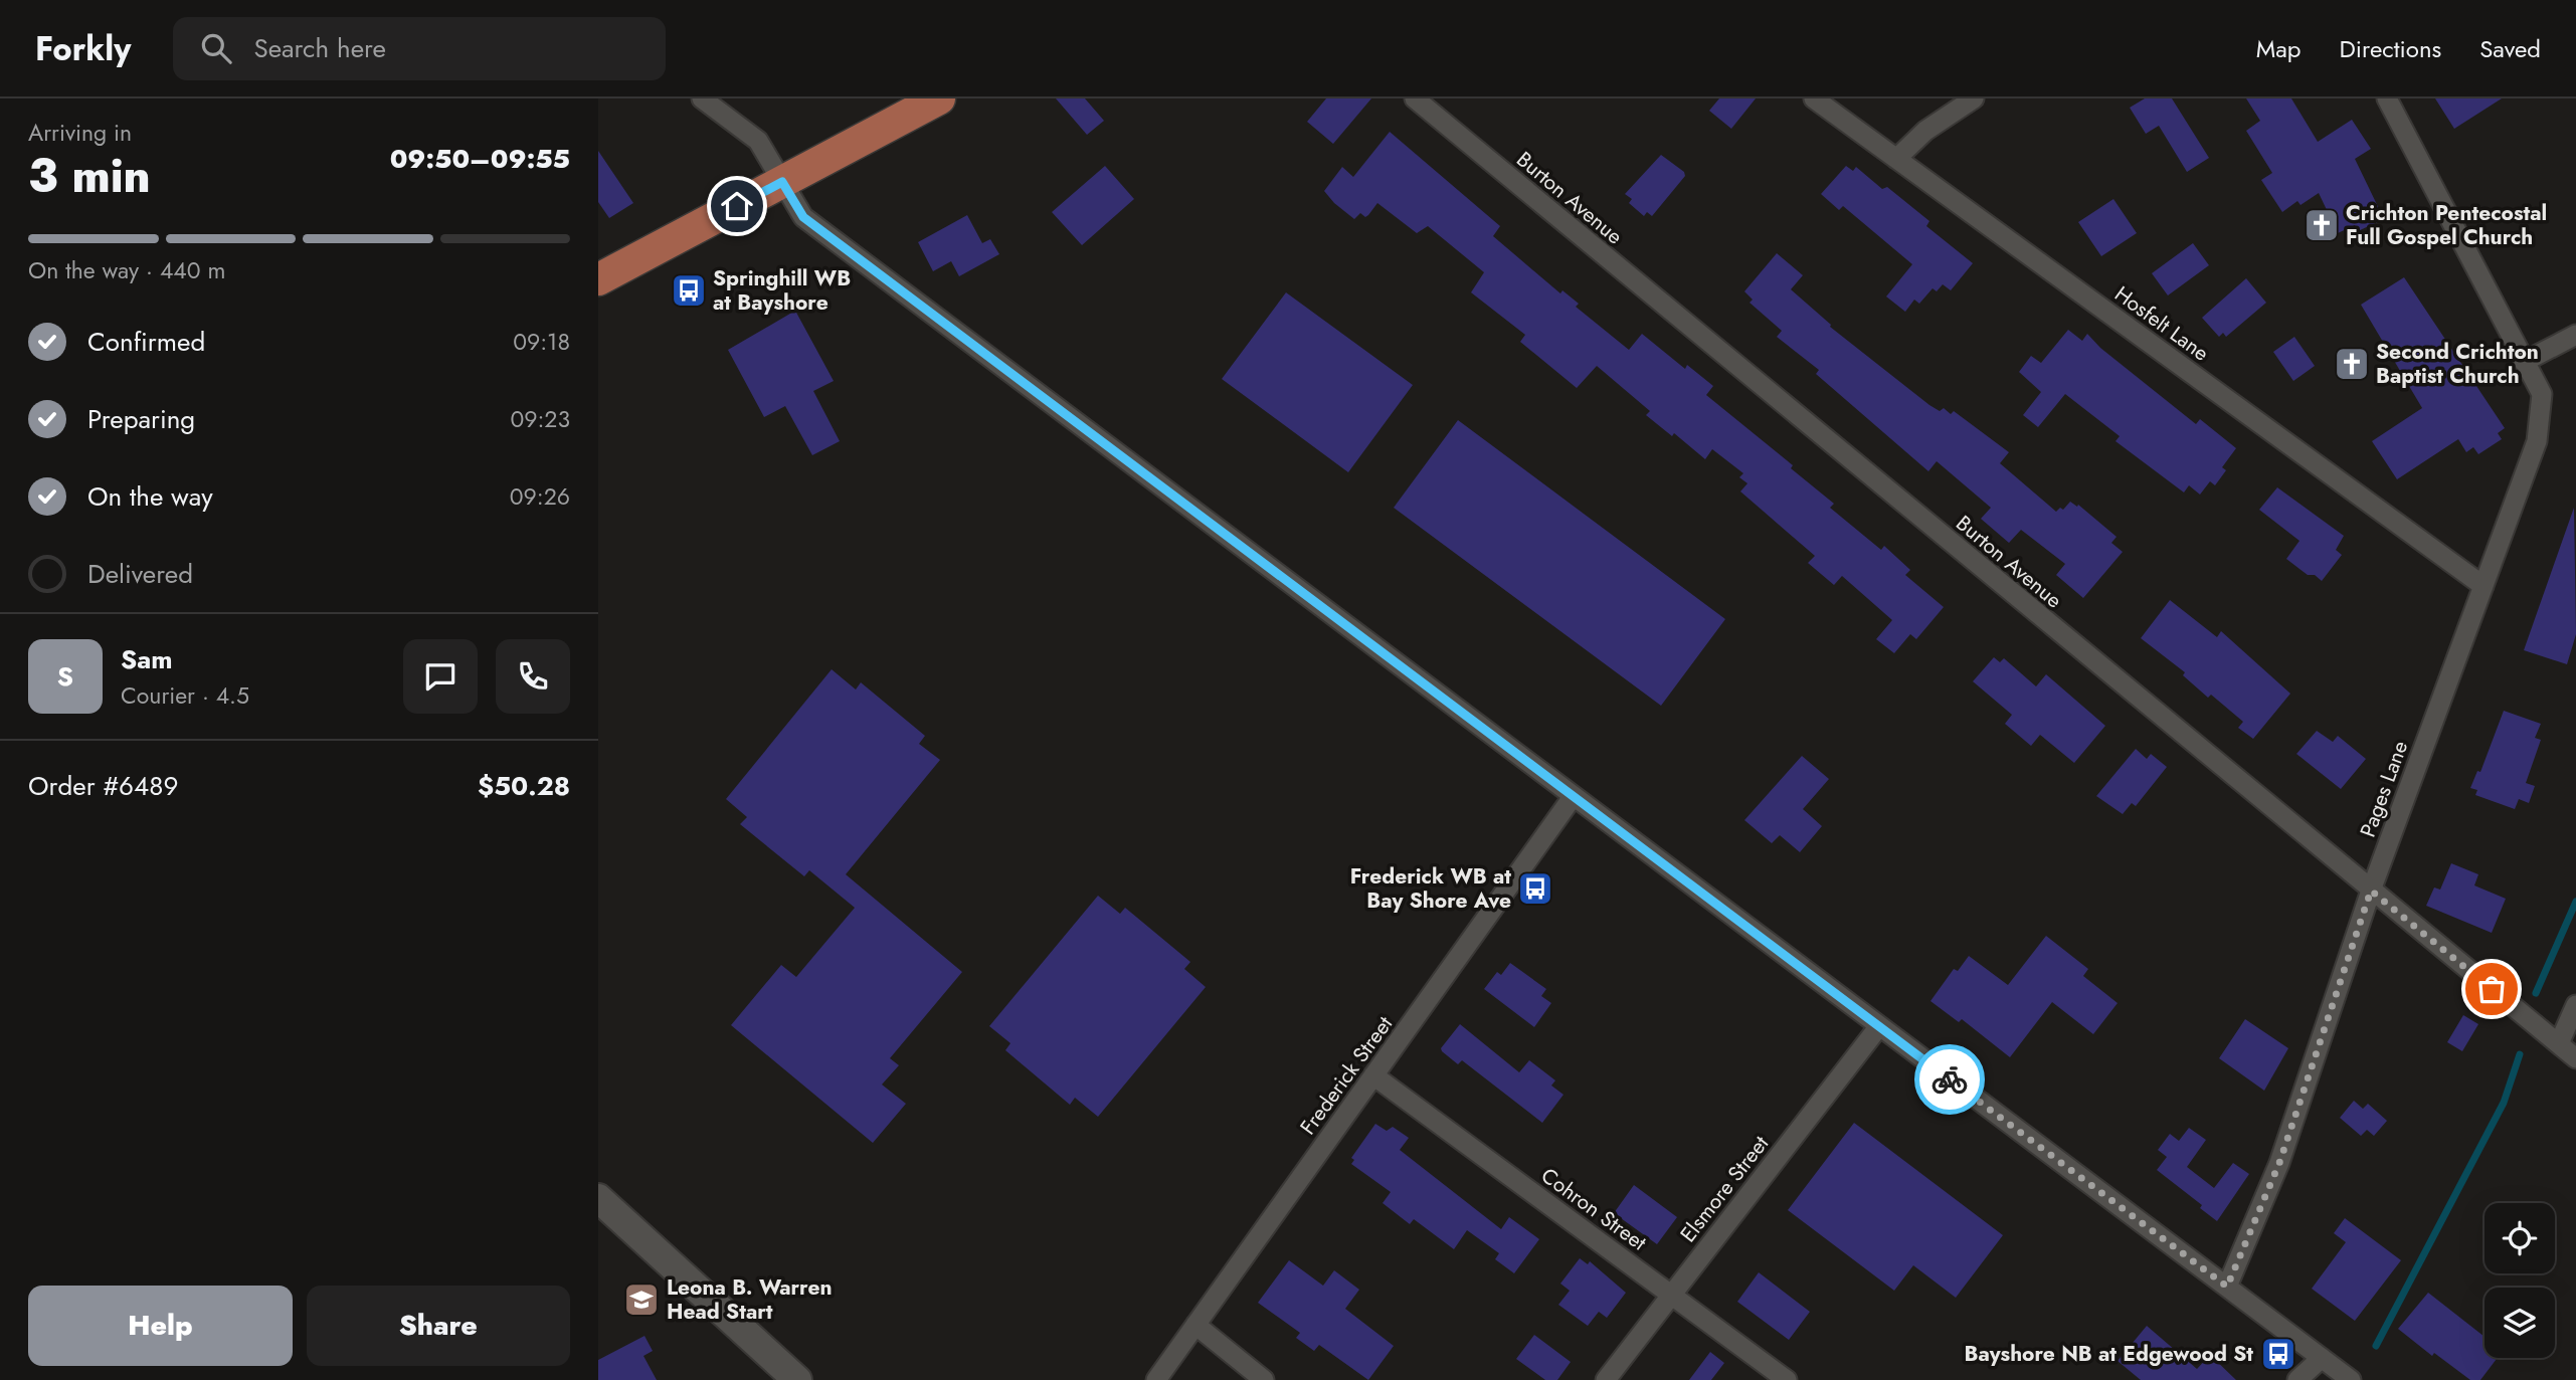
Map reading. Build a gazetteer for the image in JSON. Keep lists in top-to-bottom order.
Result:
{
  "streets": {
    "street": [
      "Burton Avenue",
      "Hosfelt Lane",
      "Pages Lane",
      "Frederick Street",
      "Elsmore Street",
      "Cohron Street"
    ]
  },
  "crossings": [
    ["Burton Avenue", "Pages Lane"],
    ["Hosfelt Lane", "Pages Lane"],
    ["Frederick Street", "Cohron Street"],
    ["Elsmore Street", "Cohron Street"]
  ],
  "places": {
    "church": ["Crichton Pentecostal Full Gospel Church", "Second Crichton Baptist Church"],
    "bus stop": ["Springhill WB at Bayshore", "Frederick WB at Bay Shore Ave", "Bayshore NB at Edgewood St"],
    "school or university": ["Leona B. Warren Head Start"]
  },
  "page": {
    "header": "Forkly",
    "search": "Search here",
    "nav": ["Map", "Directions", "Saved"],
    "heading": ["3 min", "Arriving in", "09:50–09:55"],
    "panel": [
      "Sam",
      "Courier · 4.5",
      "Order #6489",
      "$50.28"
    ],
    "bar": "On the way · 440 m",
    "list": [
      ["Confirmed", "09:18"],
      ["Preparing", "09:23"],
      ["On the way", "09:26"],
      "Delivered"
    ],
    "round": "S",
    "buttons": ["Help", "Share"]
  }
}
